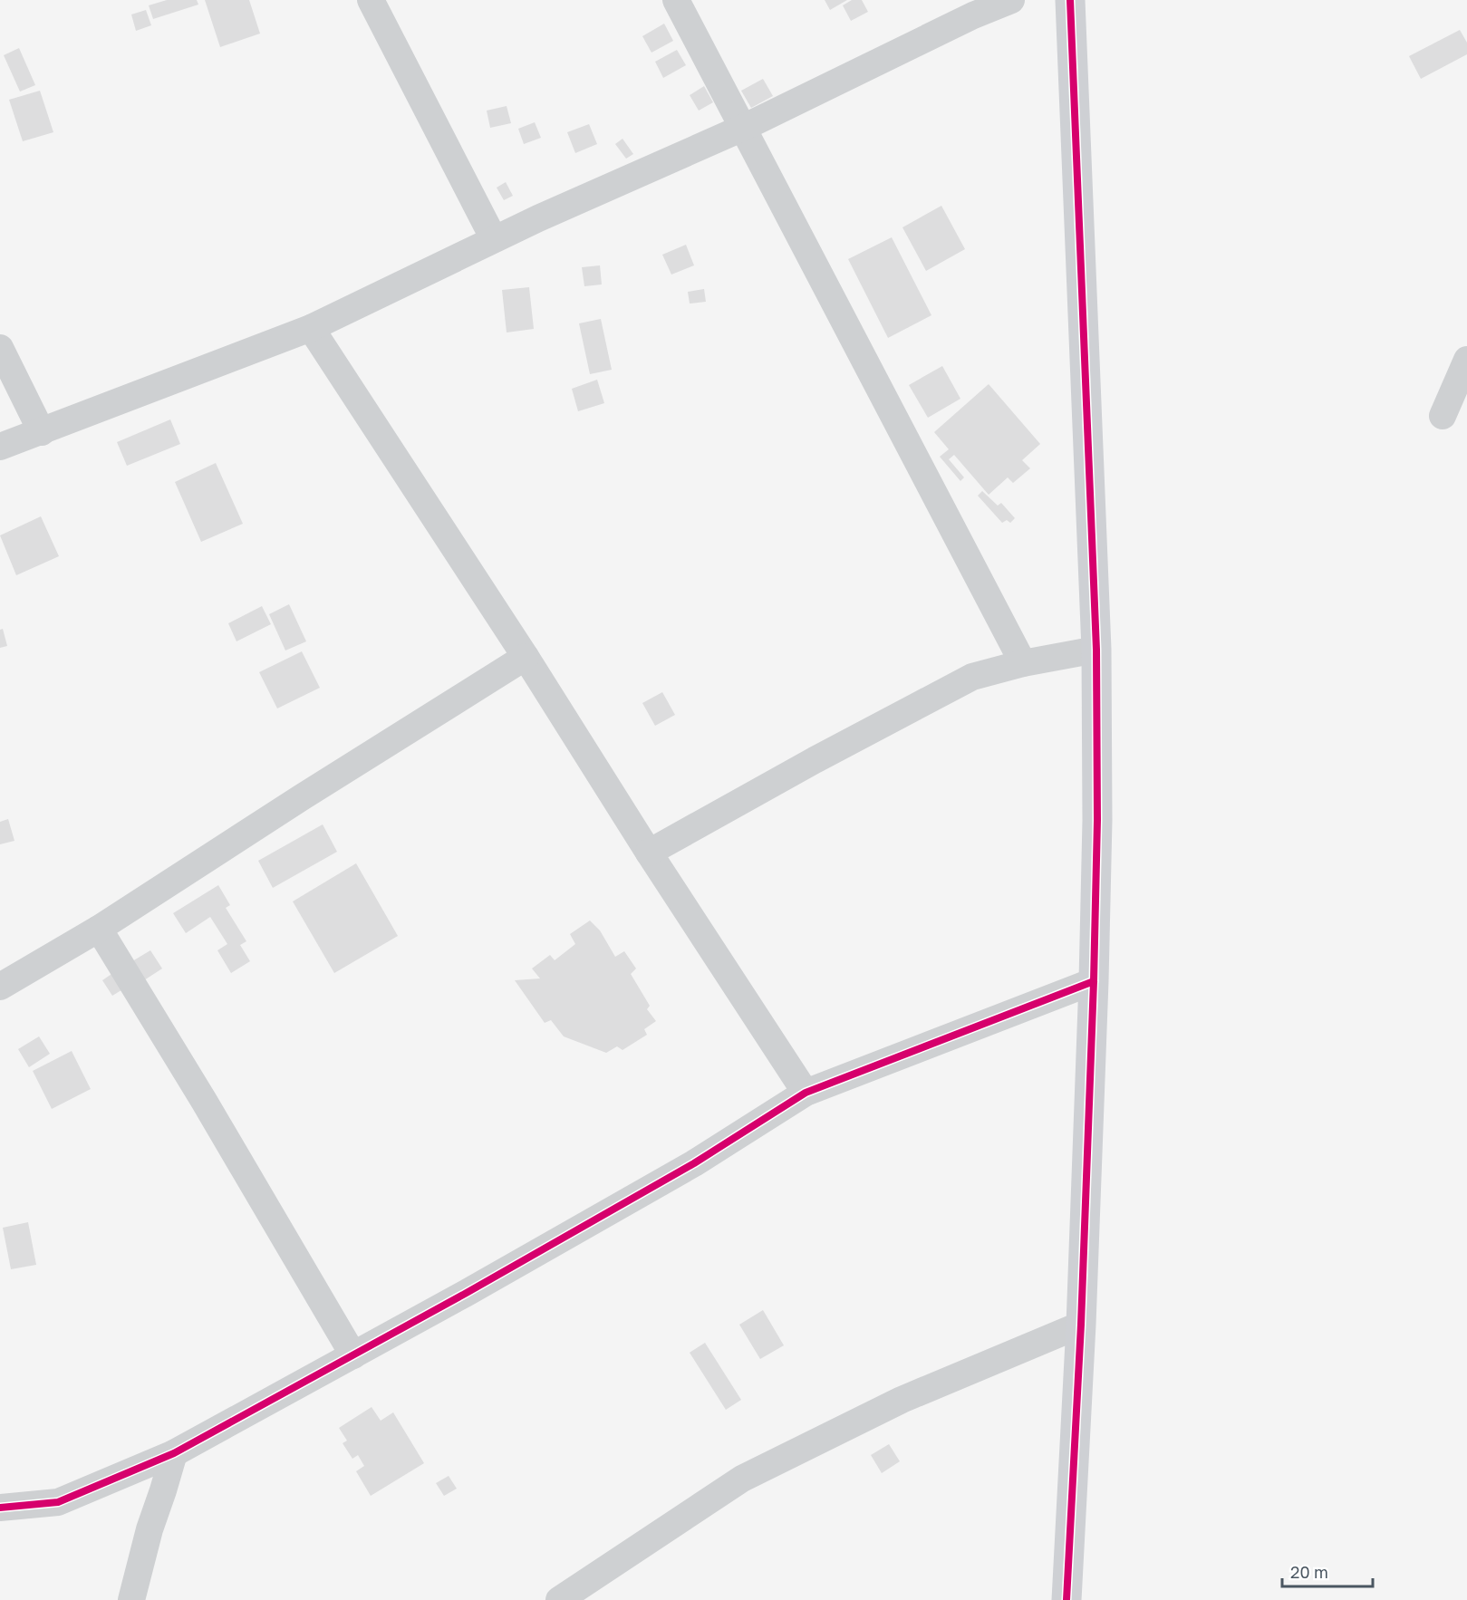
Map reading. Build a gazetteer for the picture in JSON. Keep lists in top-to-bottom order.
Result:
{
  "scale_bar": "20 m"
}
